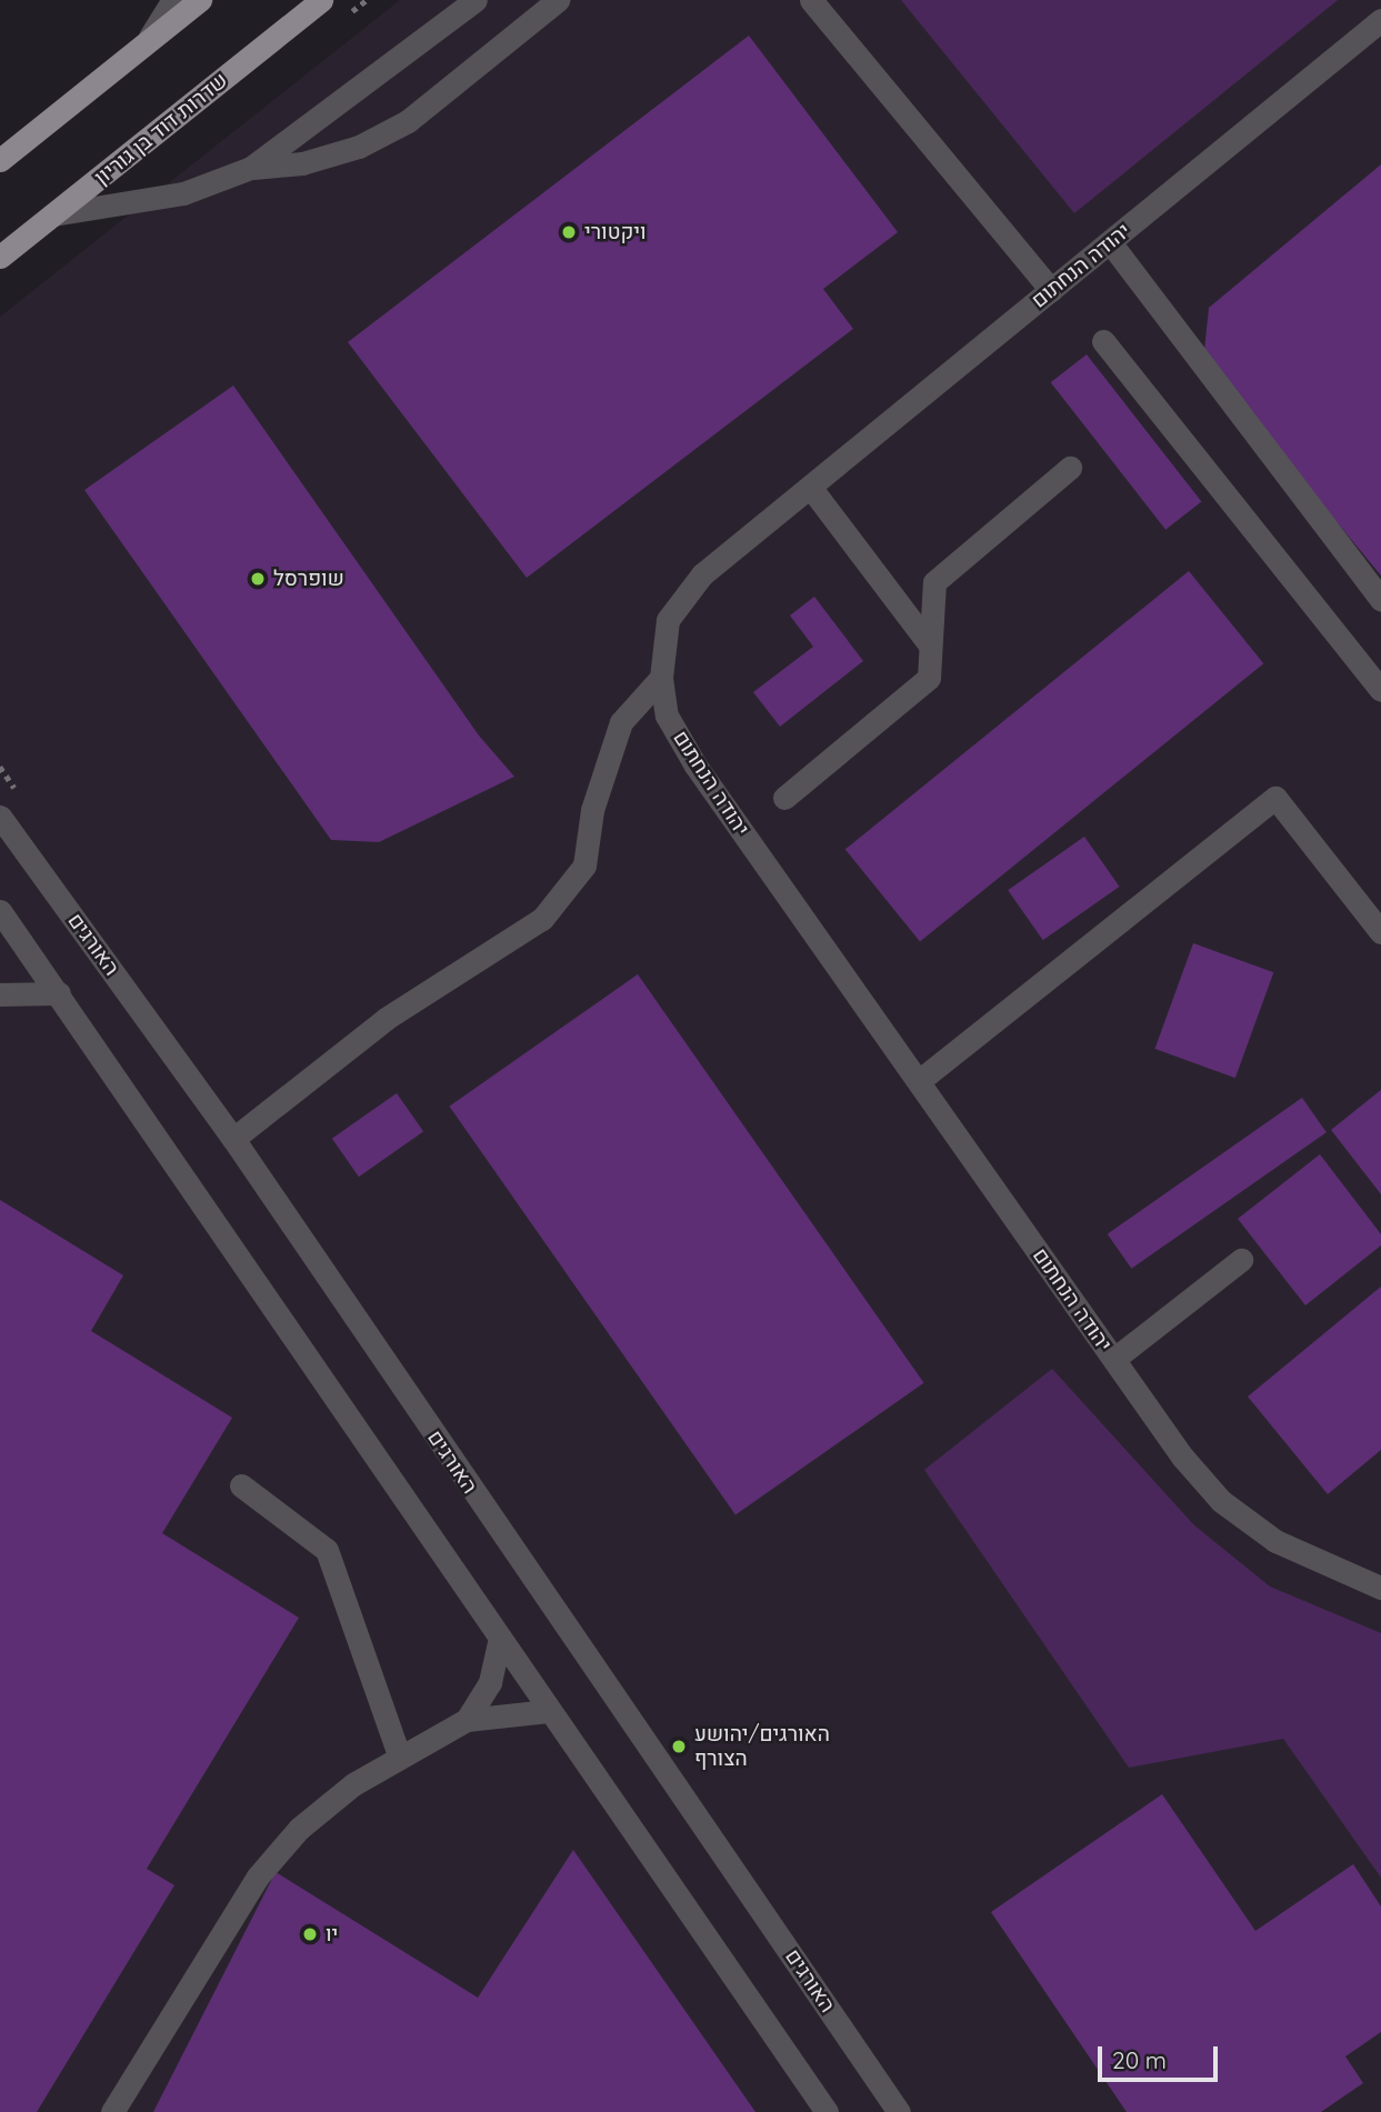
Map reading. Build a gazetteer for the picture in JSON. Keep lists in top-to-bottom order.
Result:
{
  "streets": {
    "main road": ["שדרות דוד בן גוריון"],
    "street": ["יהודה הנחתום", "האורגים"]
  },
  "places": [
    "ויקטורי",
    "שופרסל",
    "האורגים/יהושע הצורף",
    "יו"
  ],
  "scale_bar": "20 m"
}
